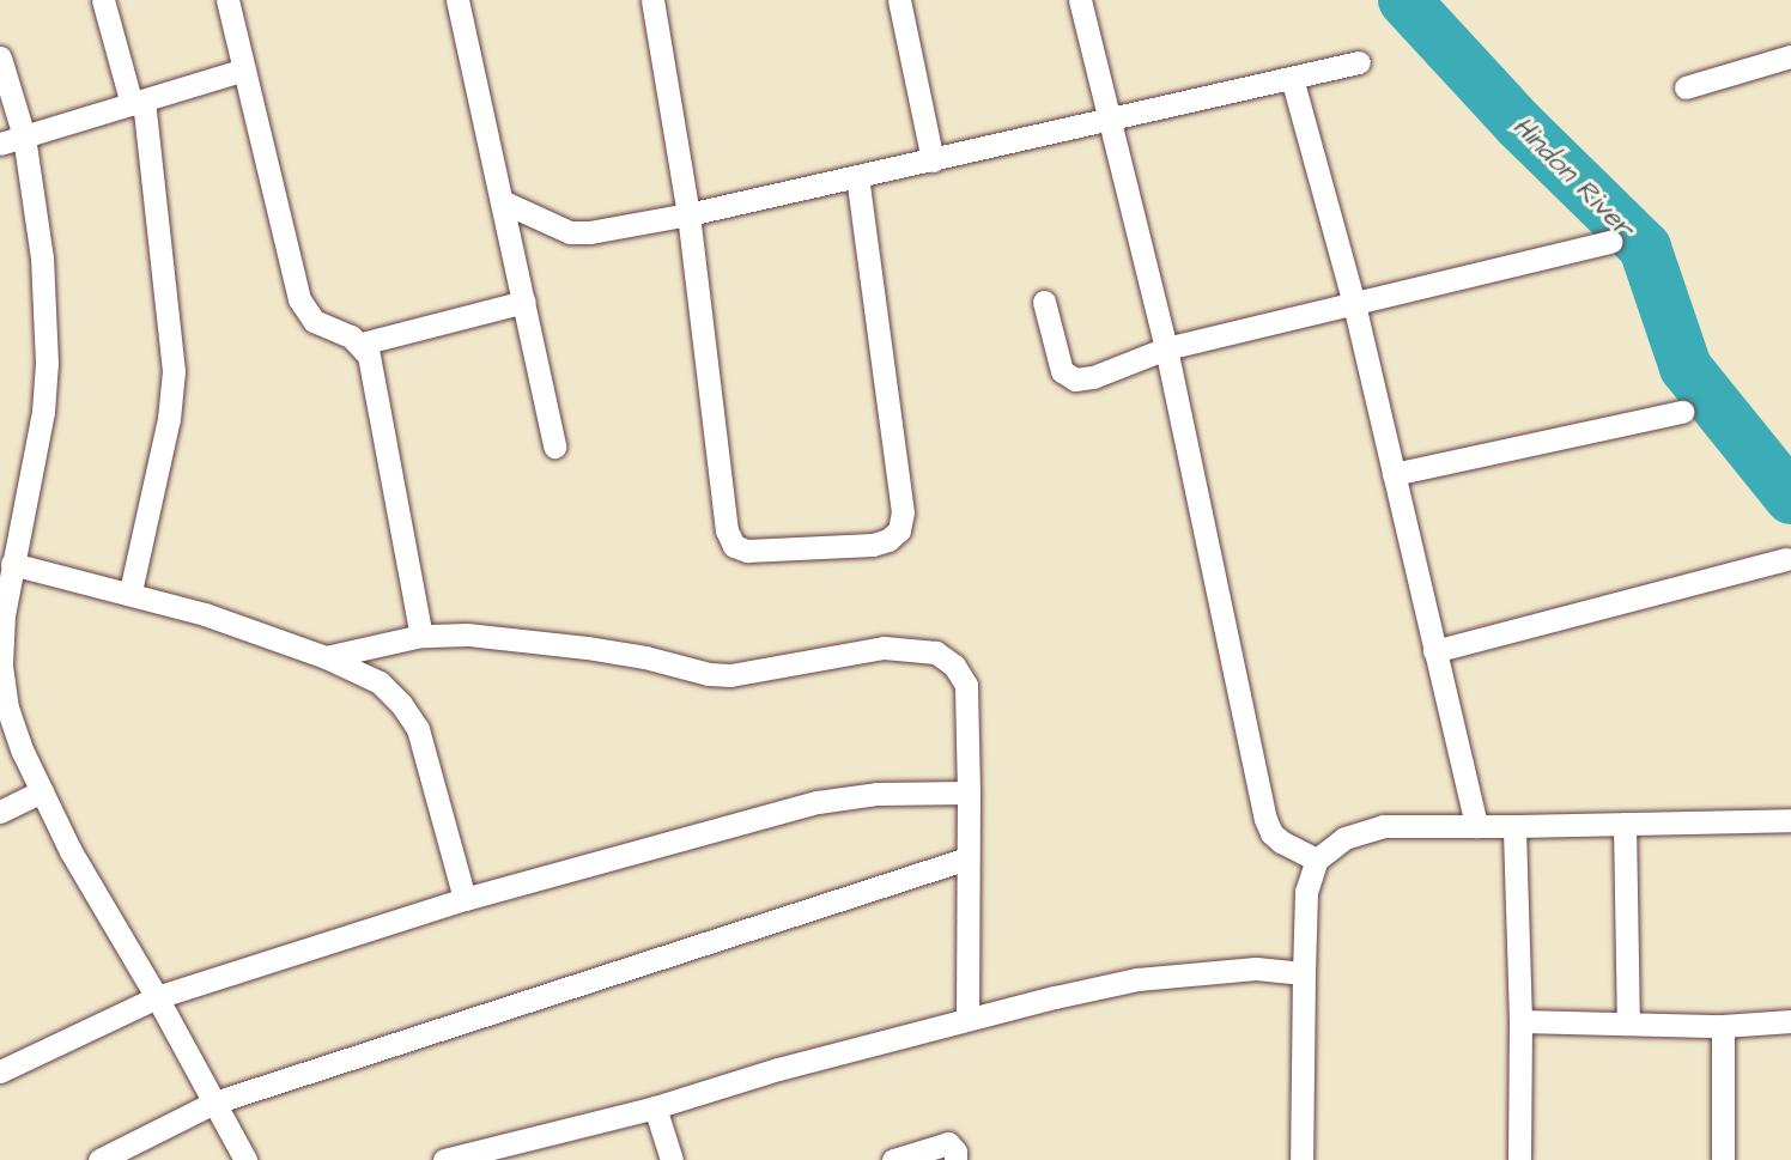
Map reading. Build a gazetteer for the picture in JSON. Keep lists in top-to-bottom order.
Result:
{
  "water": ["Hindon River"]
}
